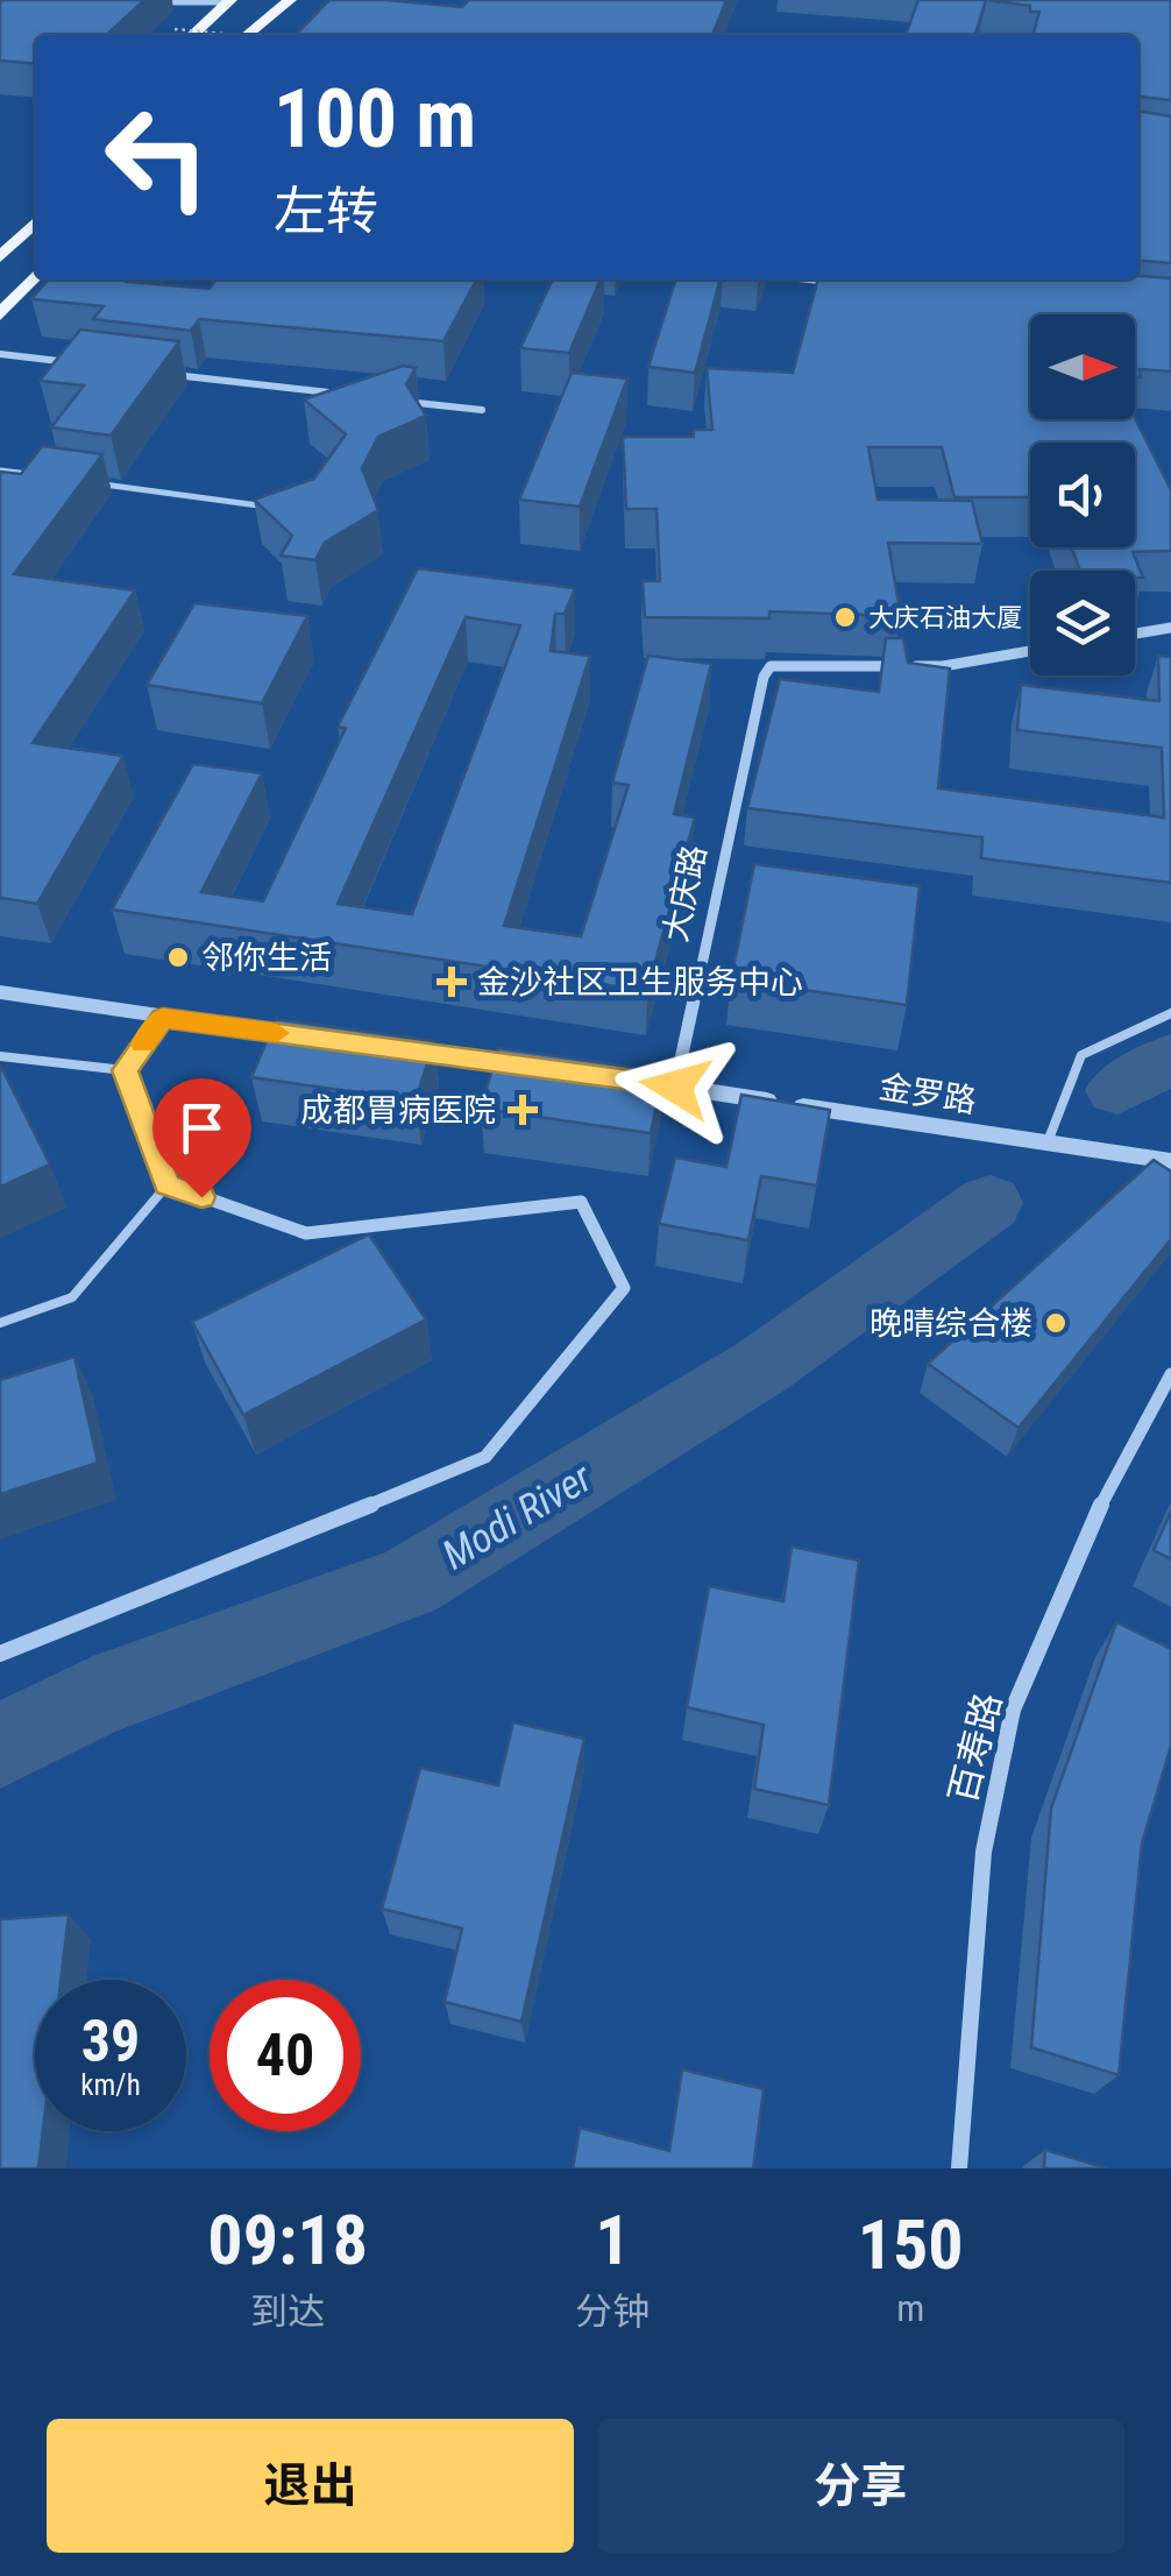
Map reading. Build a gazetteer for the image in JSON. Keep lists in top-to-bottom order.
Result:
{
  "streets": {
    "street": ["大庆路", "金罗路", "百寿路"]
  },
  "crossings": [
    ["大庆路", "金罗路"]
  ],
  "water": ["Modi River"],
  "places": {
    "other": ["大庆石油大厦", "邻你生活", "晚晴综合楼"],
    "health": ["金沙社区卫生服务中心", "成都胃病医院"]
  },
  "north": "right",
  "page": {
    "turn": ["100 m", "左转"],
    "speed": "39 km/h",
    "limit": "40",
    "eta": [
      "09:18",
      "到达",
      "1",
      "分钟",
      "150",
      "m"
    ],
    "buttons": ["退出", "分享"]
  }
}
